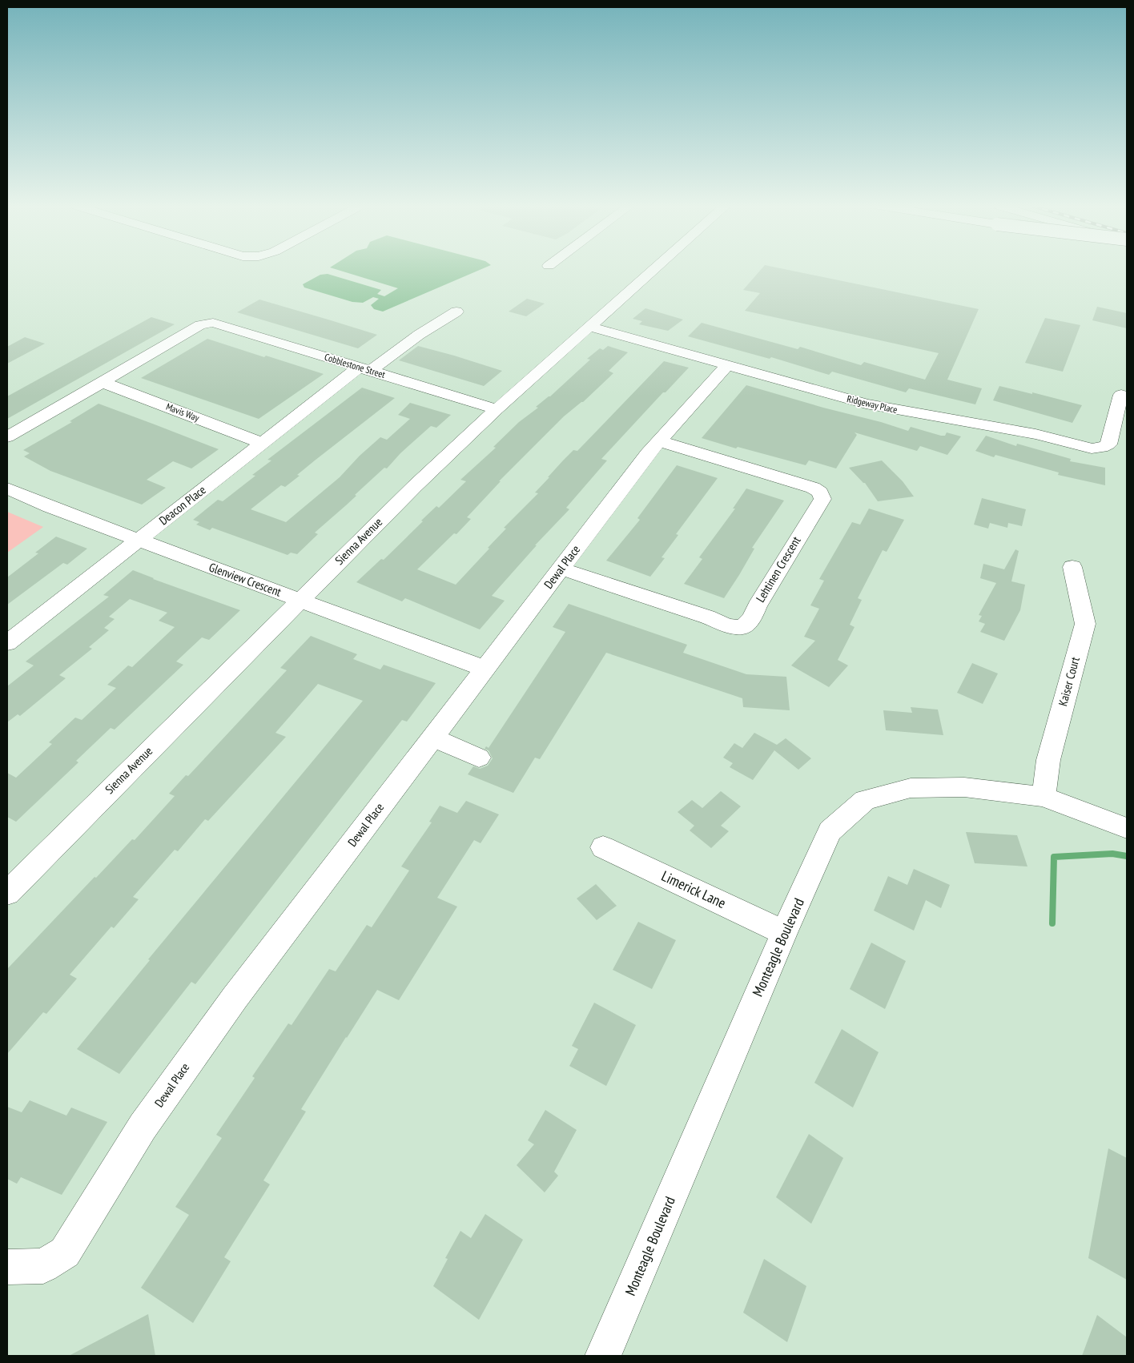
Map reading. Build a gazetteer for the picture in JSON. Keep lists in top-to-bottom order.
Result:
{
  "streets": {
    "street": [
      "Cobblestone Street",
      "Ridgeway Place",
      "Mavis Way",
      "Deacon Place",
      "Sienna Avenue",
      "Dewal Place",
      "Lehtinen Crescent",
      "Glenview Crescent",
      "Kaiser Court",
      "Limerick Lane",
      "Monteagle Boulevard"
    ]
  },
  "crossings": [
    ["Cobblestone Street", "Mavis Way"],
    ["Cobblestone Street", "Deacon Place"],
    ["Cobblestone Street", "Sienna Avenue"],
    ["Ridgeway Place", "Sienna Avenue"],
    ["Ridgeway Place", "Dewal Place"],
    ["Mavis Way", "Deacon Place"],
    ["Deacon Place", "Glenview Crescent"],
    ["Sienna Avenue", "Glenview Crescent"],
    ["Dewal Place", "Lehtinen Crescent"],
    ["Dewal Place", "Glenview Crescent"],
    ["Kaiser Court", "Monteagle Boulevard"],
    ["Limerick Lane", "Monteagle Boulevard"]
  ]
}
